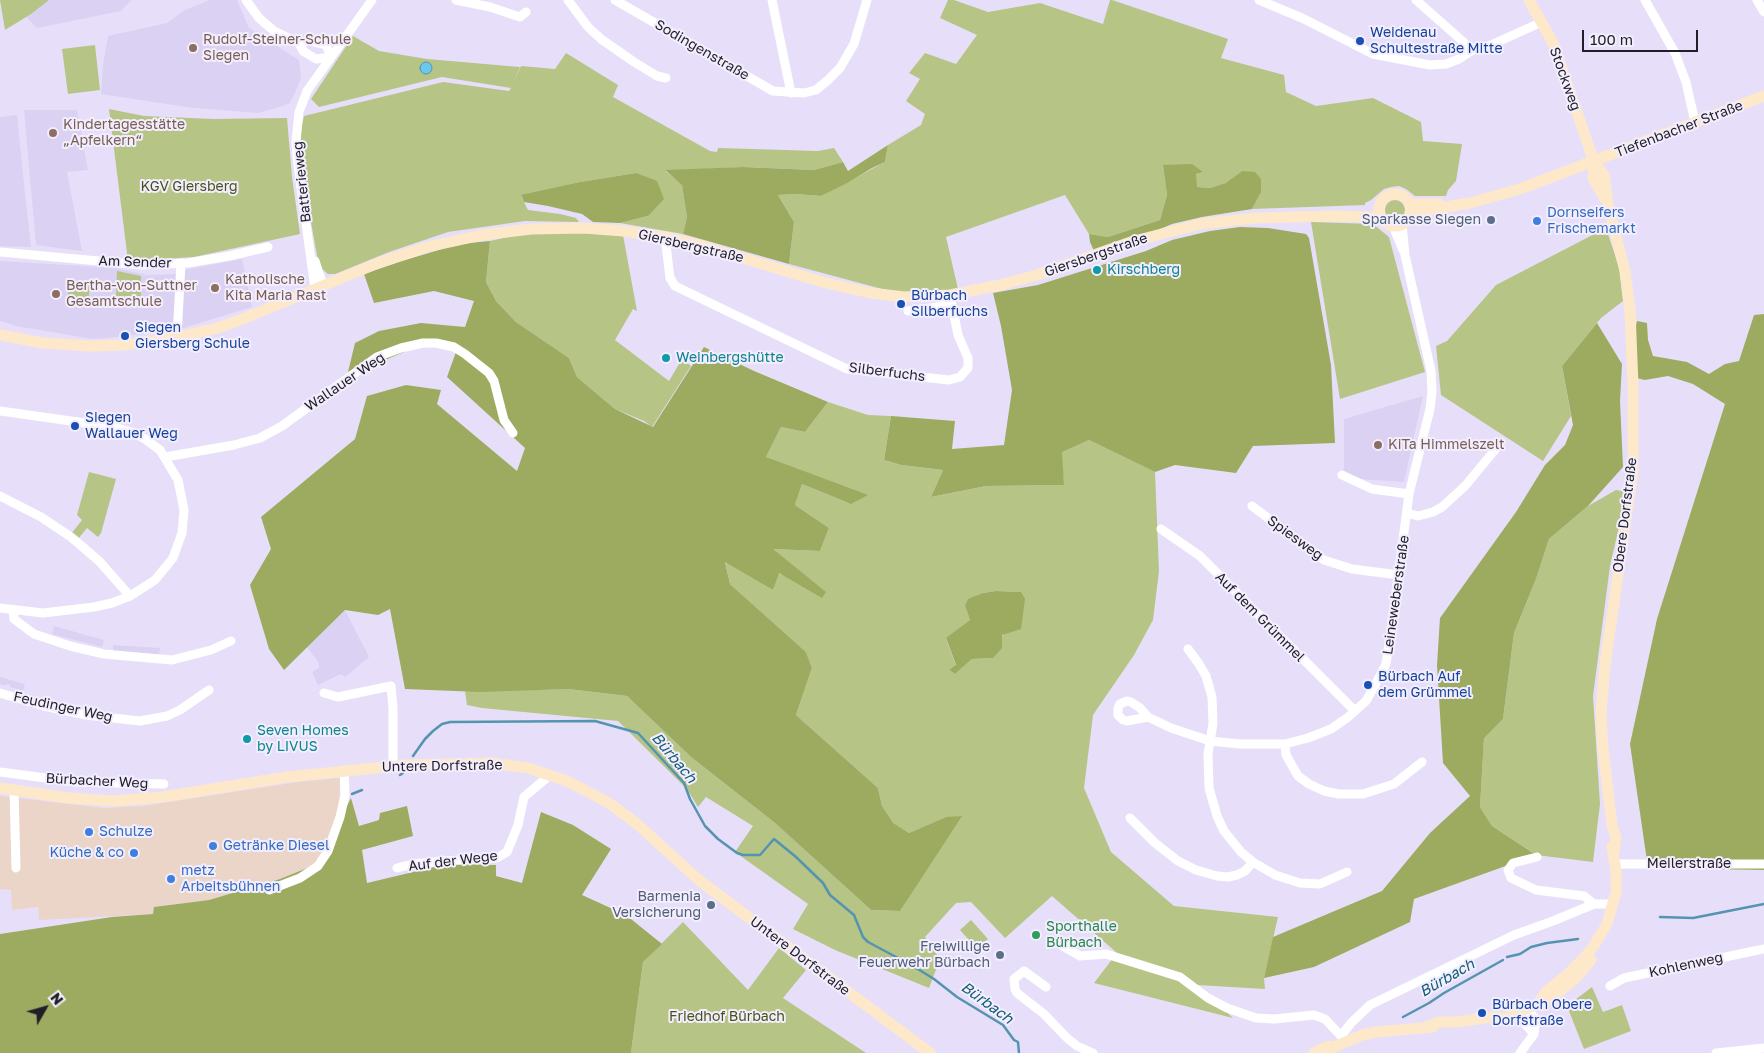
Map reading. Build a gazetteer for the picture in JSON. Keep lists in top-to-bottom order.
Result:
{
  "streets": {
    "street": [
      "Sodingenstraße",
      "Stockweg",
      "Tiefenbacher Straße",
      "Batterieweg",
      "Giersbergstraße",
      "Am Sender",
      "Silberfuchs",
      "Wallauer Weg",
      "Obere Dorfstraße",
      "Spiesweg",
      "Leineweberstraße",
      "Auf dem Grümmel",
      "Feudinger Weg",
      "Untere Dorfstraße",
      "Bürbacher Weg",
      "Auf der Wege",
      "Meilerstraße",
      "Kohlenweg"
    ]
  },
  "crossings": [
    ["Stockweg", "Tiefenbacher Straße"],
    ["Stockweg", "Obere Dorfstraße"],
    ["Tiefenbacher Straße", "Obere Dorfstraße"],
    ["Batterieweg", "Giersbergstraße"],
    ["Giersbergstraße", "Silberfuchs"],
    ["Giersbergstraße", "Leineweberstraße"],
    ["Obere Dorfstraße", "Meilerstraße"],
    ["Spiesweg", "Leineweberstraße"],
    ["Leineweberstraße", "Auf dem Grümmel"],
    ["Untere Dorfstraße", "Auf der Wege"]
  ],
  "water": ["Bürbach"],
  "parks": ["KGV Giersberg", "Friedhof Bürbach"],
  "places": [
    "Weidenau Schultestraße Mitte",
    "Rudolf-Steiner-Schule Siegen",
    "Kindertagesstätte „Apfelkern“",
    "Sparkasse Siegen",
    "Dornseifers Frischemarkt",
    "Kirschberg",
    "Katholische Kita Maria Rast",
    "Bertha-von-Suttner Gesamtschule",
    "Bürbach Silberfuchs",
    "Siegen Giersberg Schule",
    "Weinbergshütte",
    "Siegen Wallauer Weg",
    "KiTa Himmelszelt",
    "Bürbach Auf dem Grümmel",
    "Seven Homes by LIVUS",
    "Schulze",
    "Getränke Diesel",
    "Küche & co",
    "metz Arbeitsbühnen",
    "Barmenia Versicherung",
    "Sporthalle Bürbach",
    "Freiwillige Feuerwehr Bürbach",
    "Bürbach Obere Dorfstraße"
  ],
  "scale_bar": "100 m",
  "north": "top right"
}
